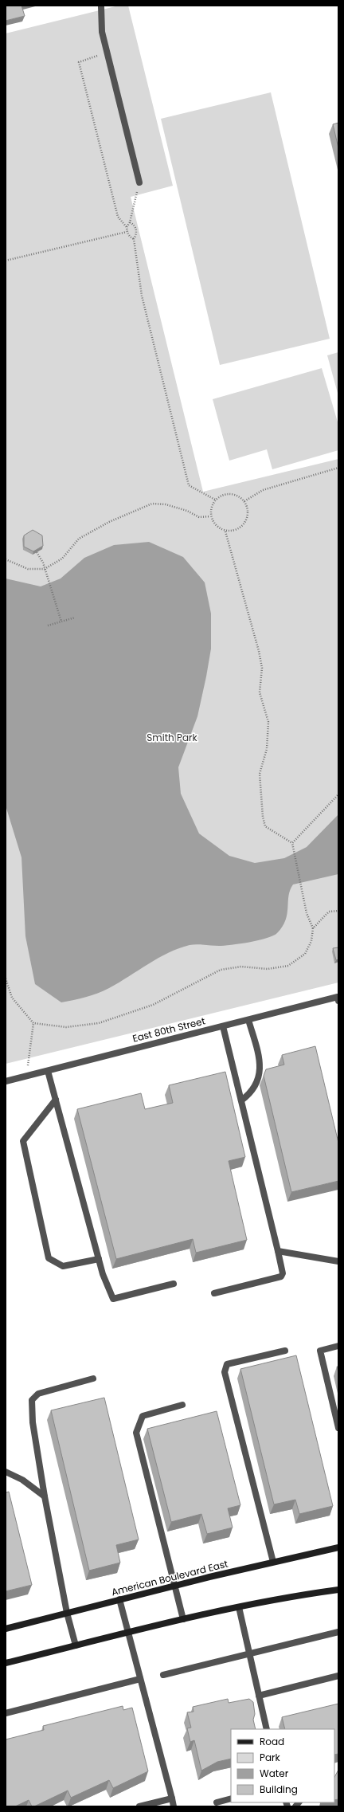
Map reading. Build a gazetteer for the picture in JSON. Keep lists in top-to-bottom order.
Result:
{
  "streets": {
    "main road": ["American Boulevard East"],
    "street": ["East 80th Street"]
  },
  "parks": ["Smith Park"],
  "legend": [
    "Road",
    "Park",
    "Water",
    "Building"
  ]
}
